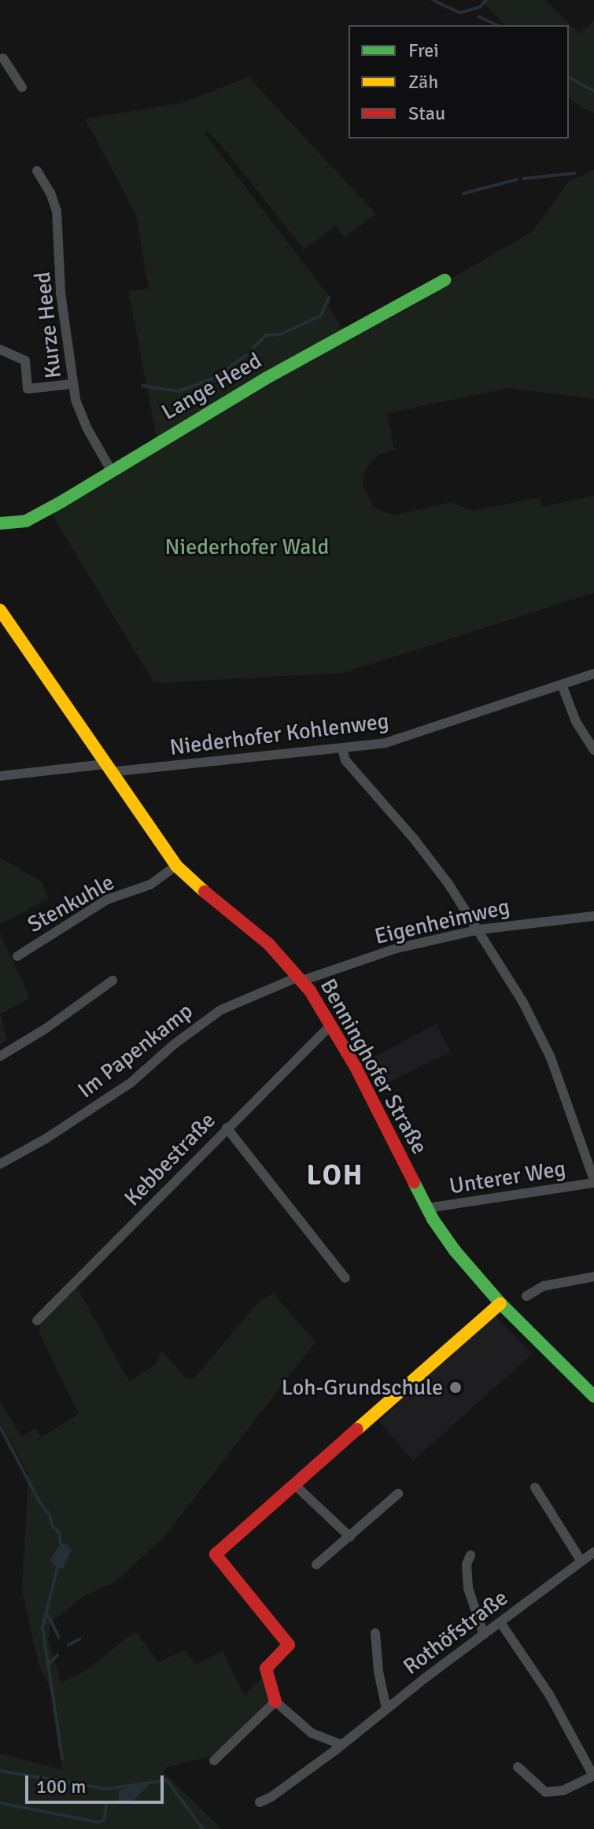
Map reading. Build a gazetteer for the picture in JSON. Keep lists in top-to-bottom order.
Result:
{
  "streets": {
    "street": [
      "Kurze Heed",
      "Lange Heed",
      "Niederhofer Kohlenweg",
      "Stenkuhle",
      "Eigenheimweg",
      "Im Papenkamp",
      "Benninghofer Straße",
      "Kebbestraße",
      "Unterer Weg",
      "Rothöfstraße"
    ]
  },
  "crossings": [
    ["Kurze Heed", "Lange Heed"],
    ["Niederhofer Kohlenweg", "Benninghofer Straße"],
    ["Stenkuhle", "Benninghofer Straße"],
    ["Eigenheimweg", "Im Papenkamp"],
    ["Eigenheimweg", "Benninghofer Straße"],
    ["Im Papenkamp", "Benninghofer Straße"],
    ["Benninghofer Straße", "Kebbestraße"],
    ["Benninghofer Straße", "Unterer Weg"]
  ],
  "districts": ["LOH"],
  "parks": ["Niederhofer Wald"],
  "places": ["Loh-Grundschule"],
  "legend": ["Frei", "Zäh", "Stau"],
  "scale_bar": "100 m"
}
